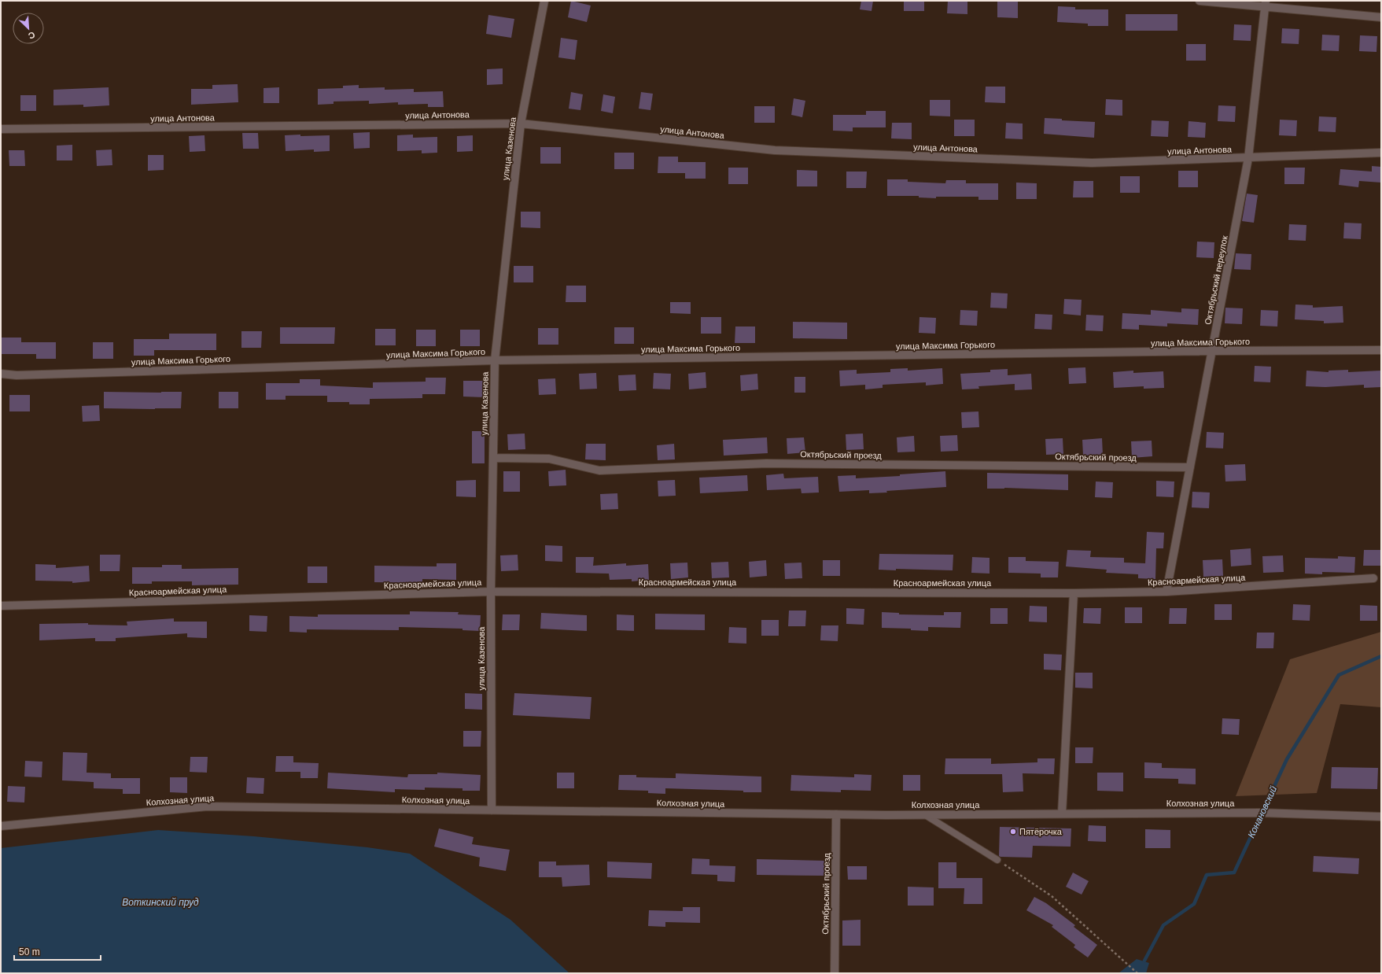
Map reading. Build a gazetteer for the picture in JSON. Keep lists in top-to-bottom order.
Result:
{
  "streets": {
    "street": [
      "улица Антонова",
      "улица Казенова",
      "Октябрьский переулок",
      "улица Максима Горького",
      "Октябрьский проезд",
      "Красноармейская улица",
      "Колхозная улица"
    ]
  },
  "crossings": [
    ["улица Антонова", "улица Казенова"],
    ["улица Антонова", "Октябрьский переулок"],
    ["улица Казенова", "улица Максима Горького"],
    ["улица Казенова", "Октябрьский проезд"],
    ["улица Казенова", "Красноармейская улица"],
    ["улица Казенова", "Колхозная улица"],
    ["Октябрьский переулок", "улица Максима Горького"],
    ["Октябрьский переулок", "Октябрьский проезд"],
    ["Октябрьский переулок", "Красноармейская улица"],
    ["Октябрьский проезд", "Колхозная улица"]
  ],
  "water": ["Конановский", "Воткинский пруд"],
  "places": ["Пятёрочка"],
  "scale_bar": "50 m",
  "north": "bottom right"
}
